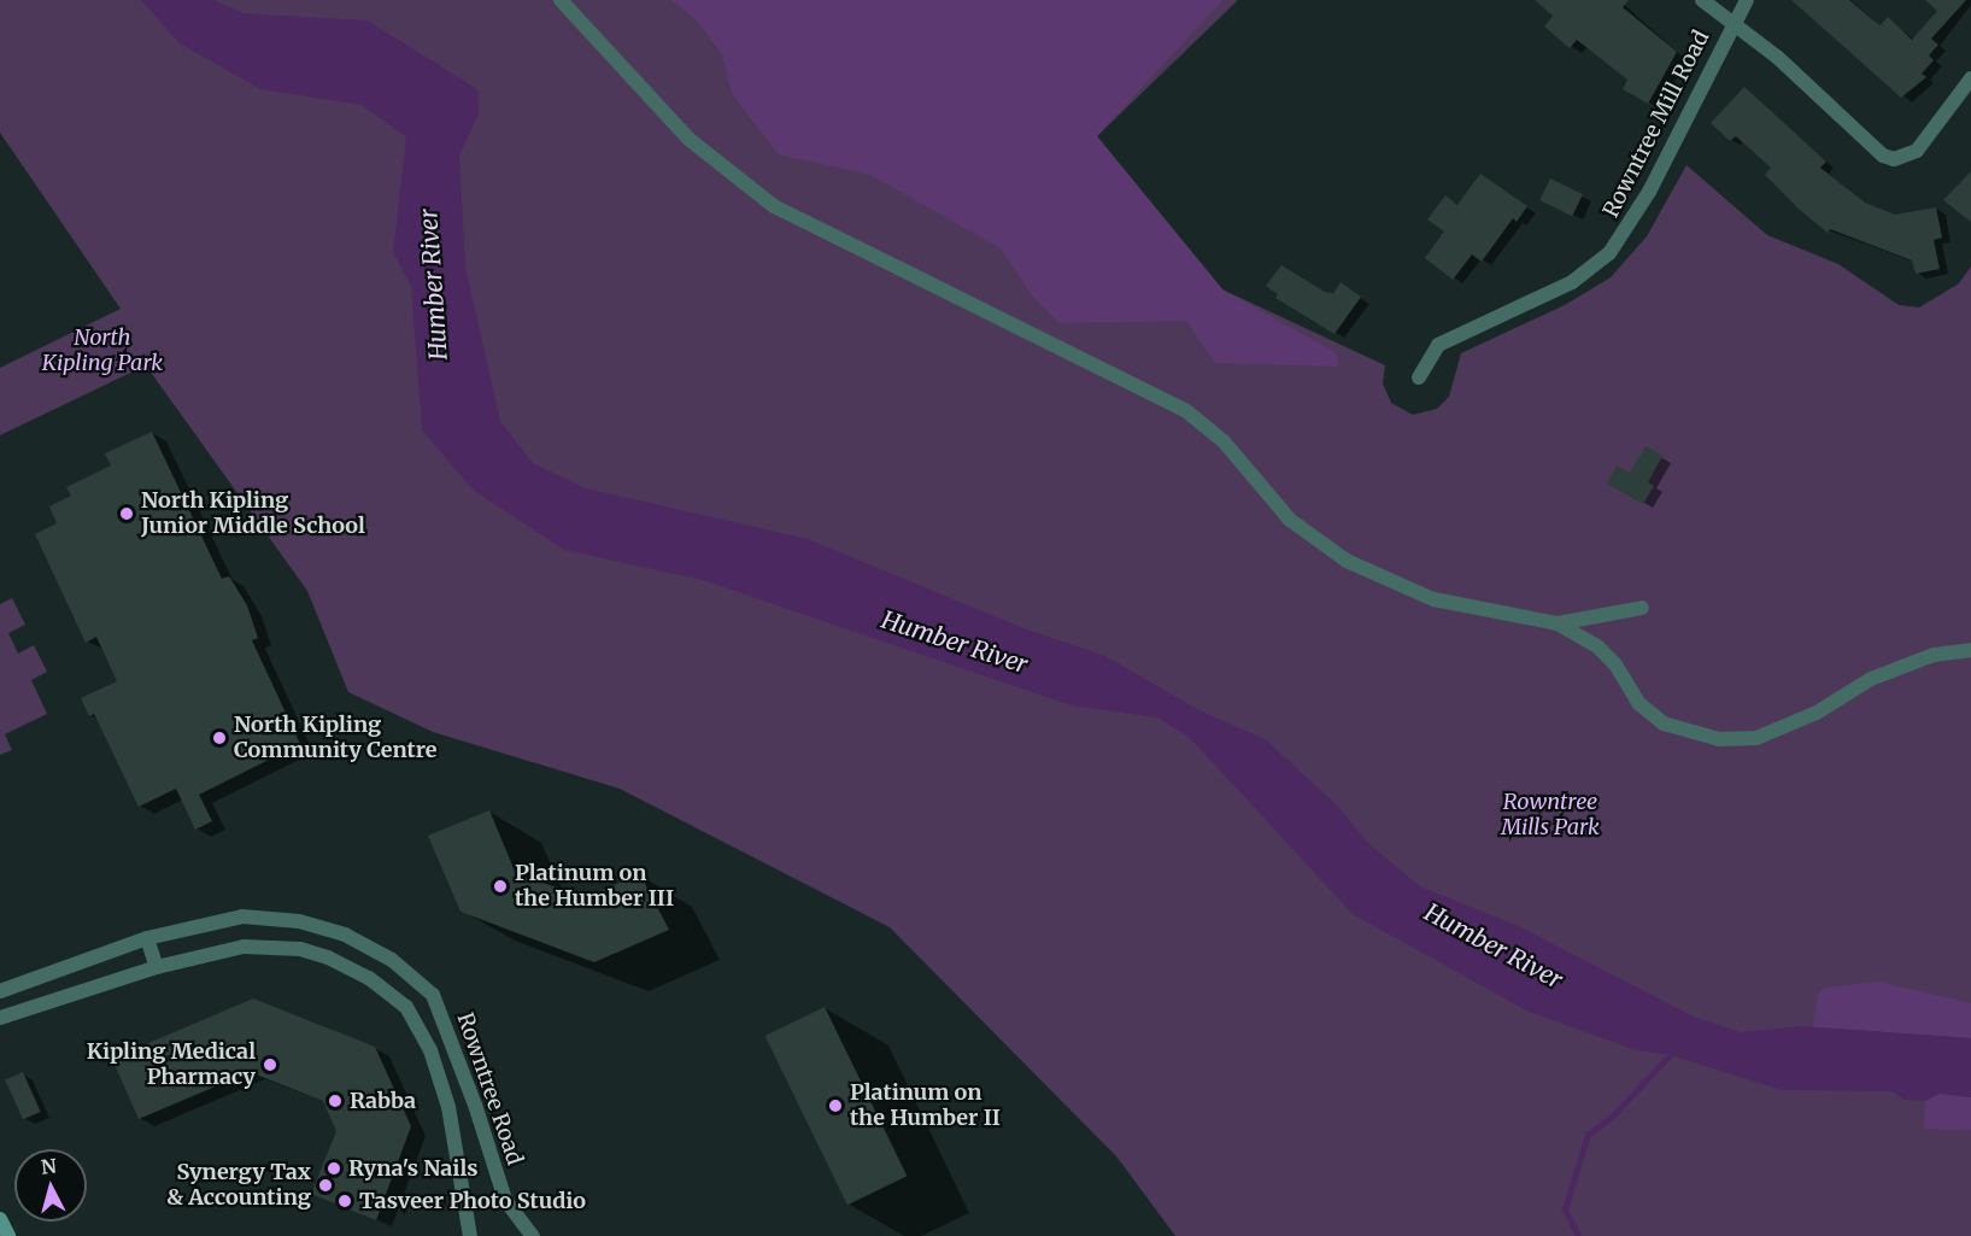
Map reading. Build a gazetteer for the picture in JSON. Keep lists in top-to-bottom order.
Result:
{
  "streets": {
    "street": ["Rowntree Mill Road", "Rowntree Road"]
  },
  "water": ["Humber River"],
  "parks": ["North Kipling Park", "Rowntree Mills Park"],
  "places": [
    "North Kipling Junior Middle School",
    "North Kipling Community Centre",
    "Platinum on the Humber III",
    "Kipling Medical Pharmacy",
    "Rabba",
    "Platinum on the Humber II",
    "Ryna's Nails",
    "Synergy Tax & Accounting",
    "Tasveer Photo Studio"
  ],
  "north": "top"
}
